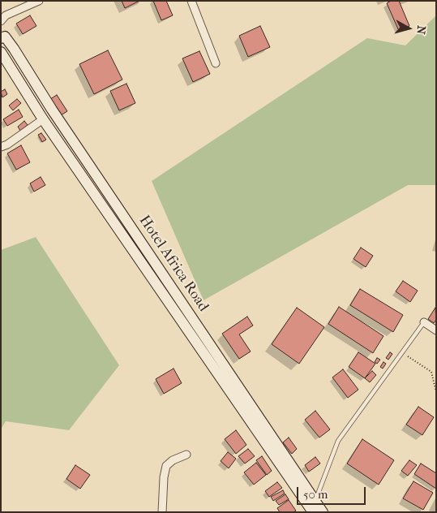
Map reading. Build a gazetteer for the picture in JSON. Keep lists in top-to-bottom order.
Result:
{
  "streets": {
    "street": ["Hotel Africa Road"]
  },
  "scale_bar": "50 m",
  "north": "right"
}
